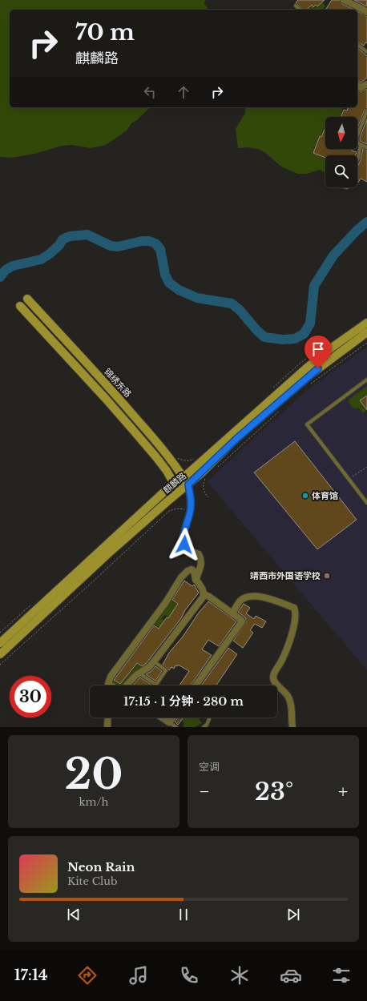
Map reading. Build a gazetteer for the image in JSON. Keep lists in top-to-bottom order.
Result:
{
  "streets": {
    "main road": ["锦绣东路", "麒麟路"]
  },
  "crossings": [
    ["锦绣东路", "麒麟路"]
  ],
  "places": ["体育馆", "靖西市外国语学校"],
  "north": "bottom",
  "page": {
    "turn": ["70 m", "麒麟路"],
    "limit": "30",
    "trip": "17:15 · 1 分钟 · 280 m",
    "tile": [
      ["20", "km/h"],
      "空调"
    ],
    "heat": ["−", "23°", "+"],
    "song": ["Neon Rain", "Kite Club"],
    "tabs": "17:14"
  }
}
